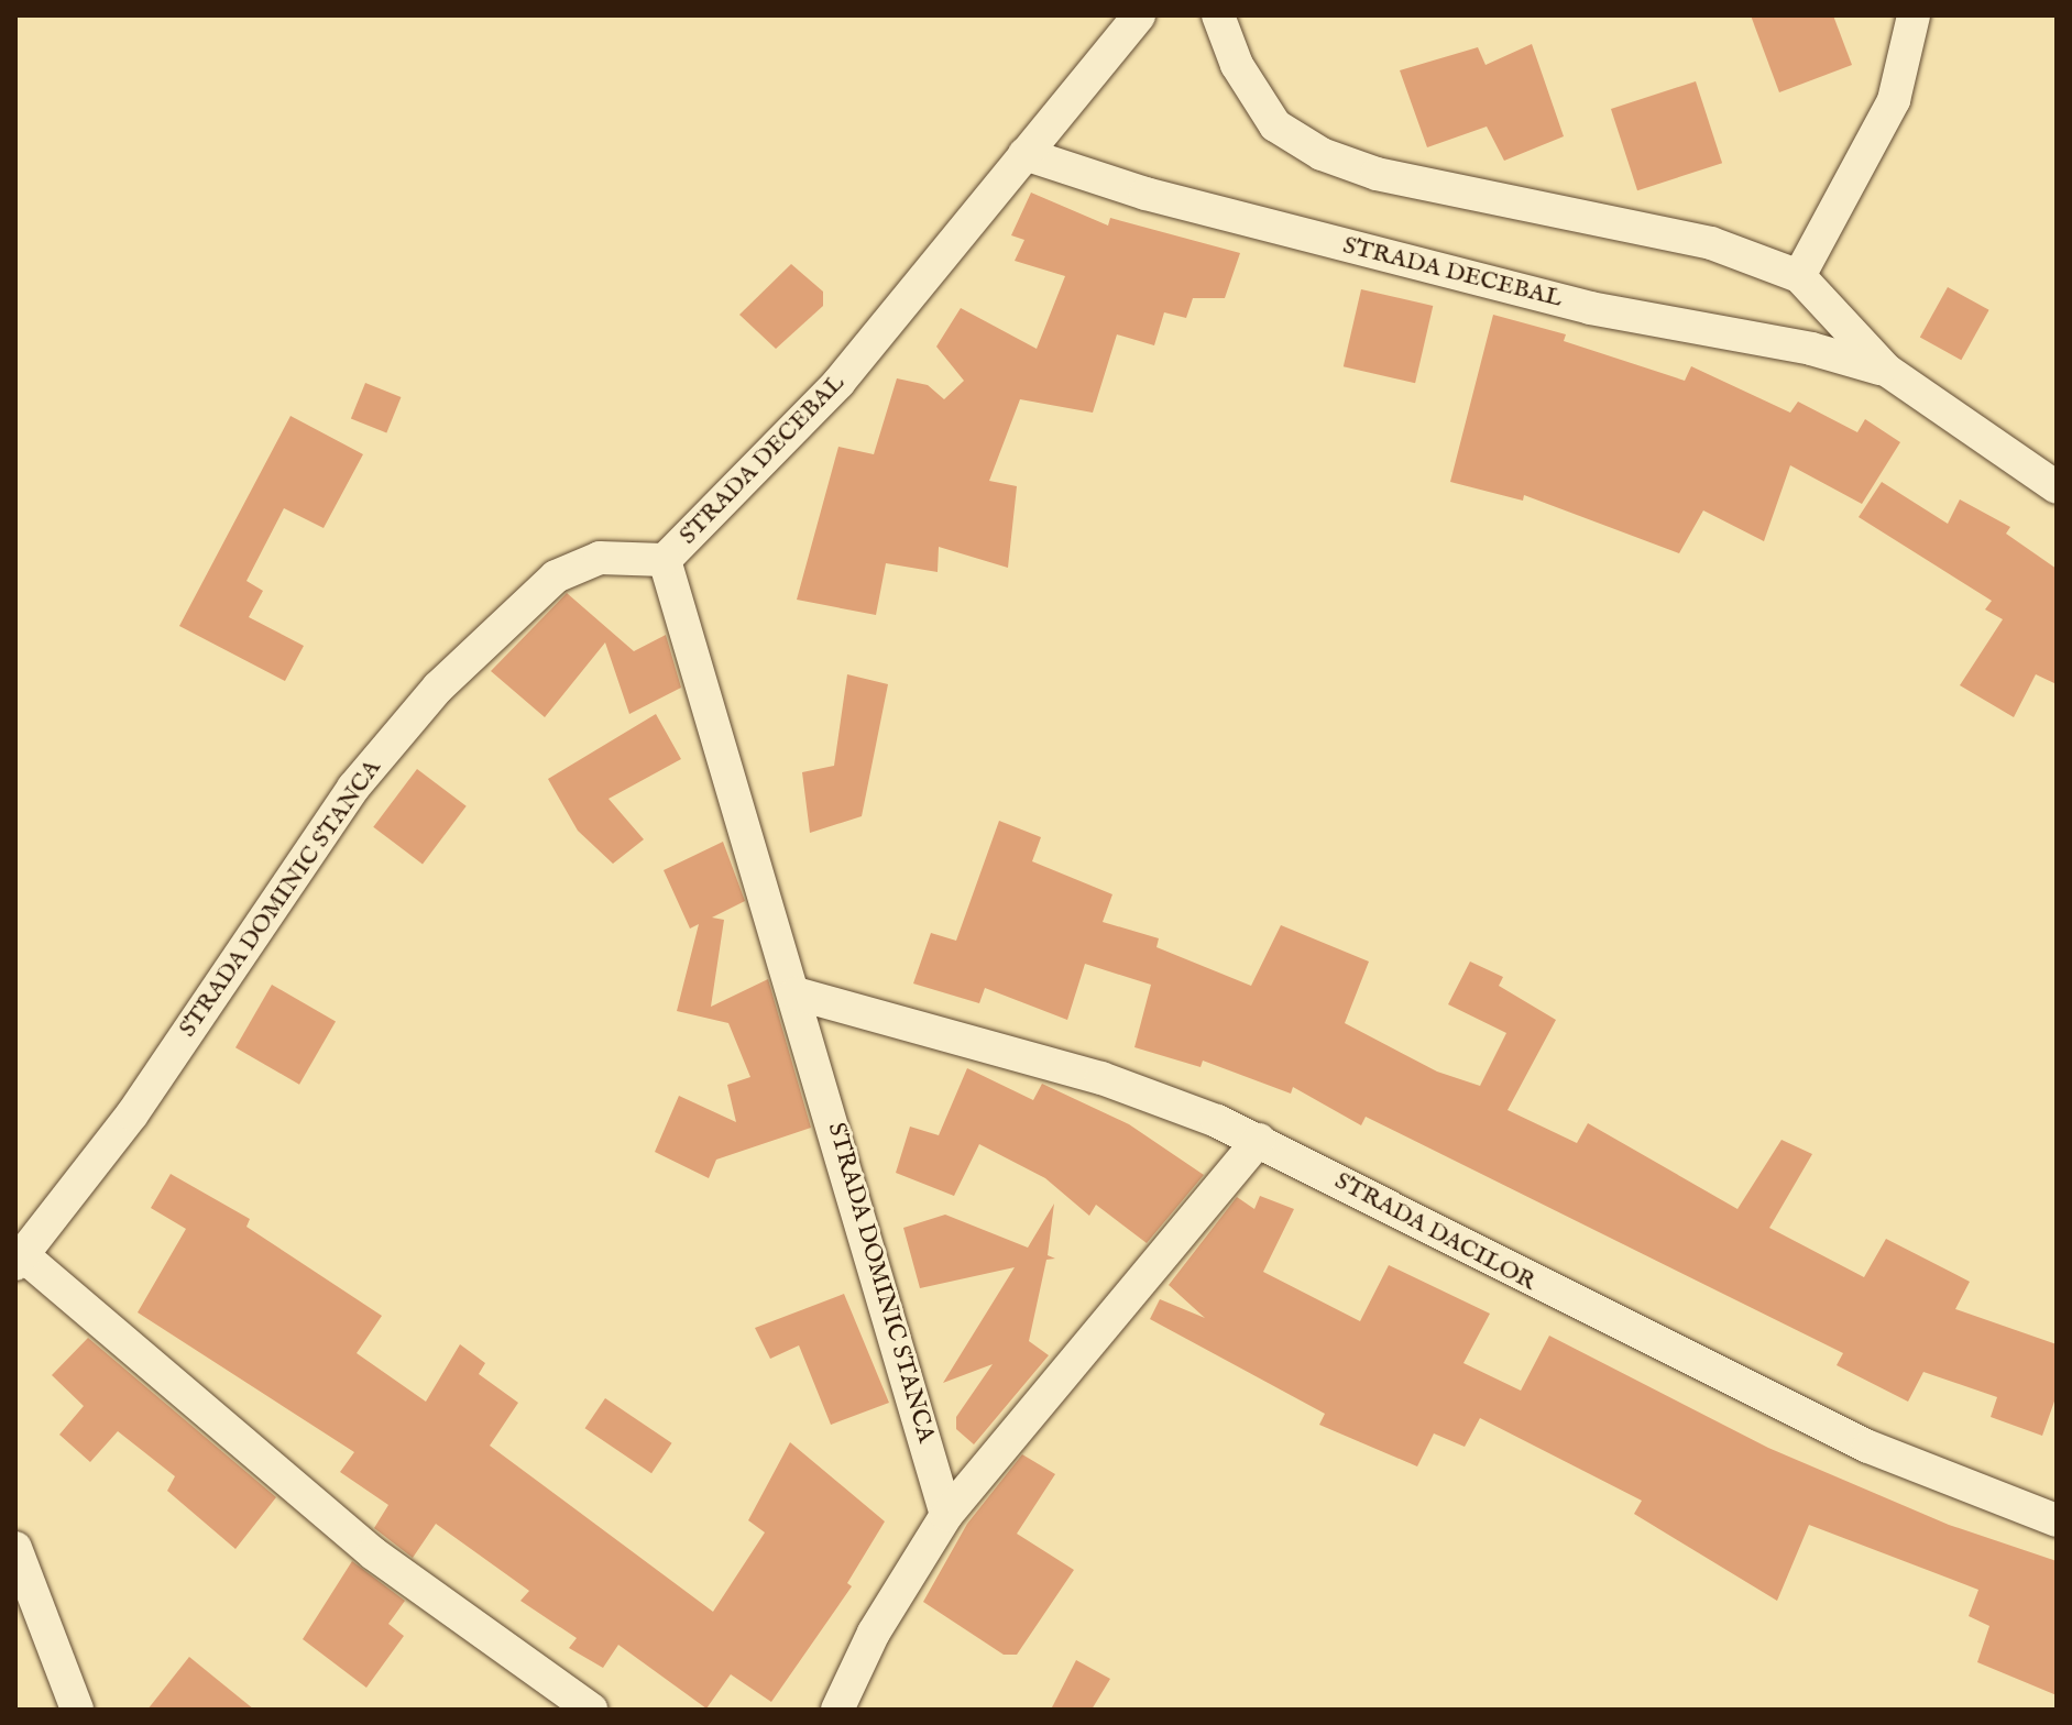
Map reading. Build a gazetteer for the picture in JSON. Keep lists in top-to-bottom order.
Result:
{
  "streets": {
    "street": ["STRADA DECEBAL", "STRADA DOMINIC STANCA", "STRADA DACILOR"]
  },
  "crossings": [
    ["STRADA DECEBAL", "STRADA DOMINIC STANCA"],
    ["STRADA DOMINIC STANCA", "STRADA DACILOR"]
  ]
}
